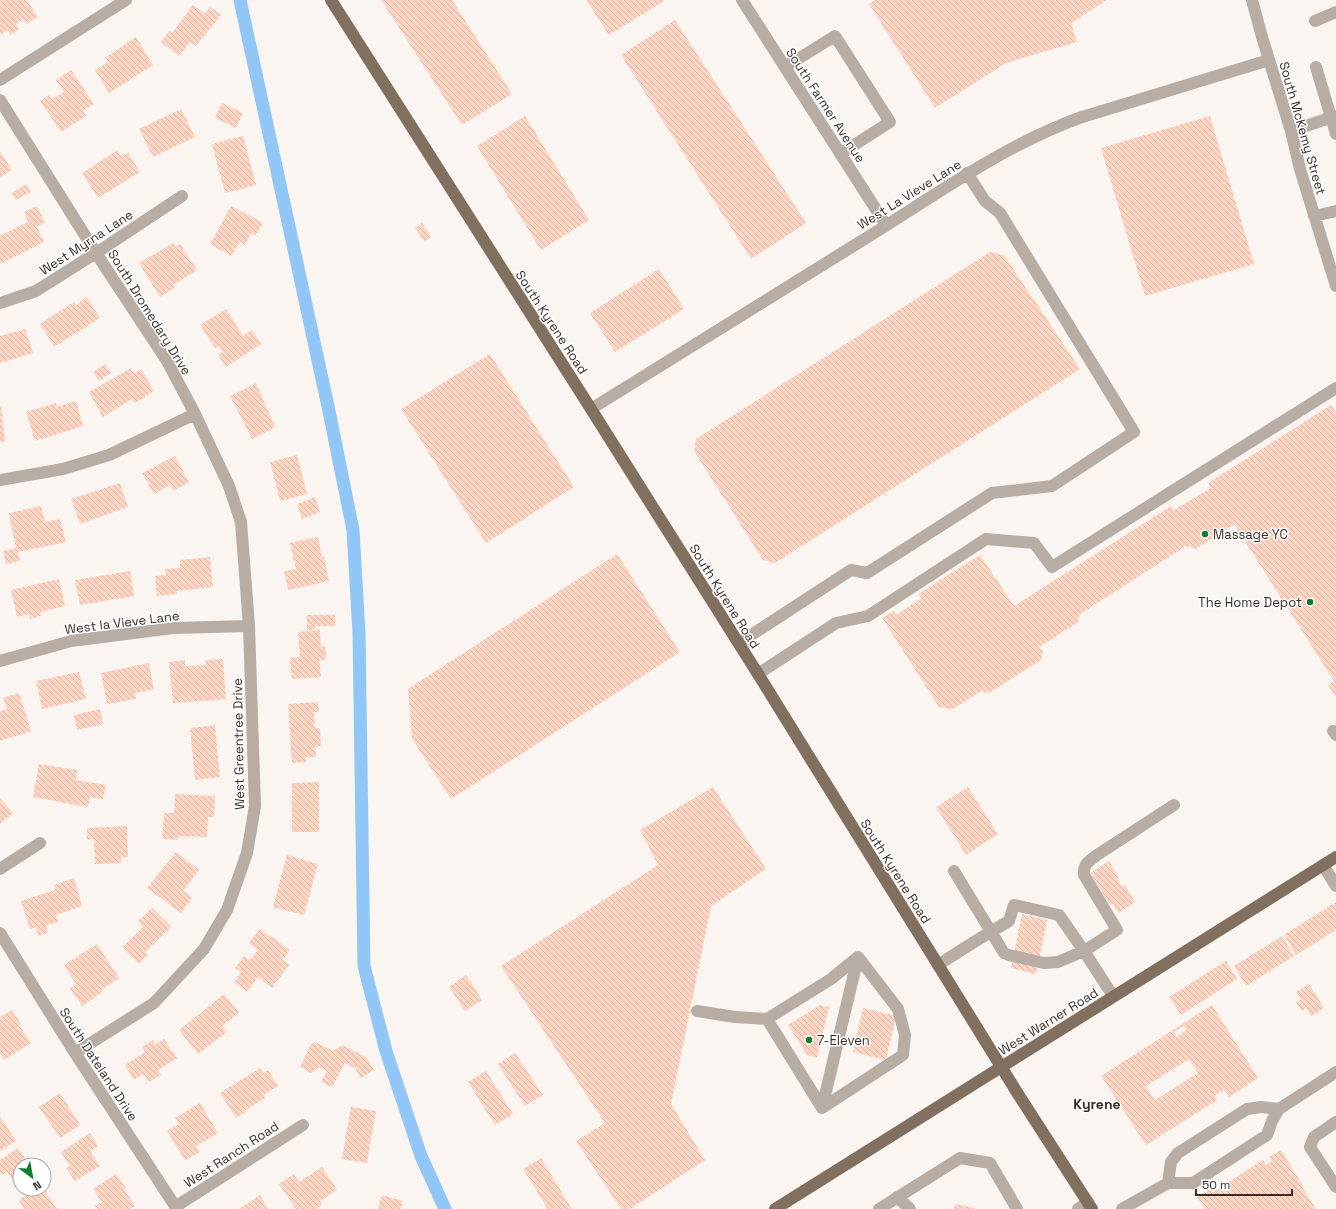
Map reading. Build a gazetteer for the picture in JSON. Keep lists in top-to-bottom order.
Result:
{
  "streets": {
    "main road": ["South Kyrene Road", "West Warner Road"],
    "street": [
      "South Farmer Avenue",
      "South McKemy Street",
      "West La Vieve Lane",
      "West Myrna Lane",
      "South Dromedary Drive",
      "West la Vieve Lane",
      "West Greentree Drive",
      "South Dateland Drive",
      "West Ranch Road"
    ]
  },
  "crossings": [
    ["South Farmer Avenue", "West La Vieve Lane"],
    ["South McKemy Street", "West La Vieve Lane"],
    ["West La Vieve Lane", "South Kyrene Road"],
    ["West Myrna Lane", "South Dromedary Drive"],
    ["South Dromedary Drive", "West la Vieve Lane"],
    ["South Dromedary Drive", "West Greentree Drive"],
    ["South Kyrene Road", "West Warner Road"],
    ["West la Vieve Lane", "West Greentree Drive"],
    ["West Greentree Drive", "South Dateland Drive"],
    ["South Dateland Drive", "West Ranch Road"]
  ],
  "districts": ["Kyrene"],
  "places": ["Massage YC", "The Home Depot", "7-Eleven"],
  "scale_bar": "50 m",
  "north": "bottom right"
}
